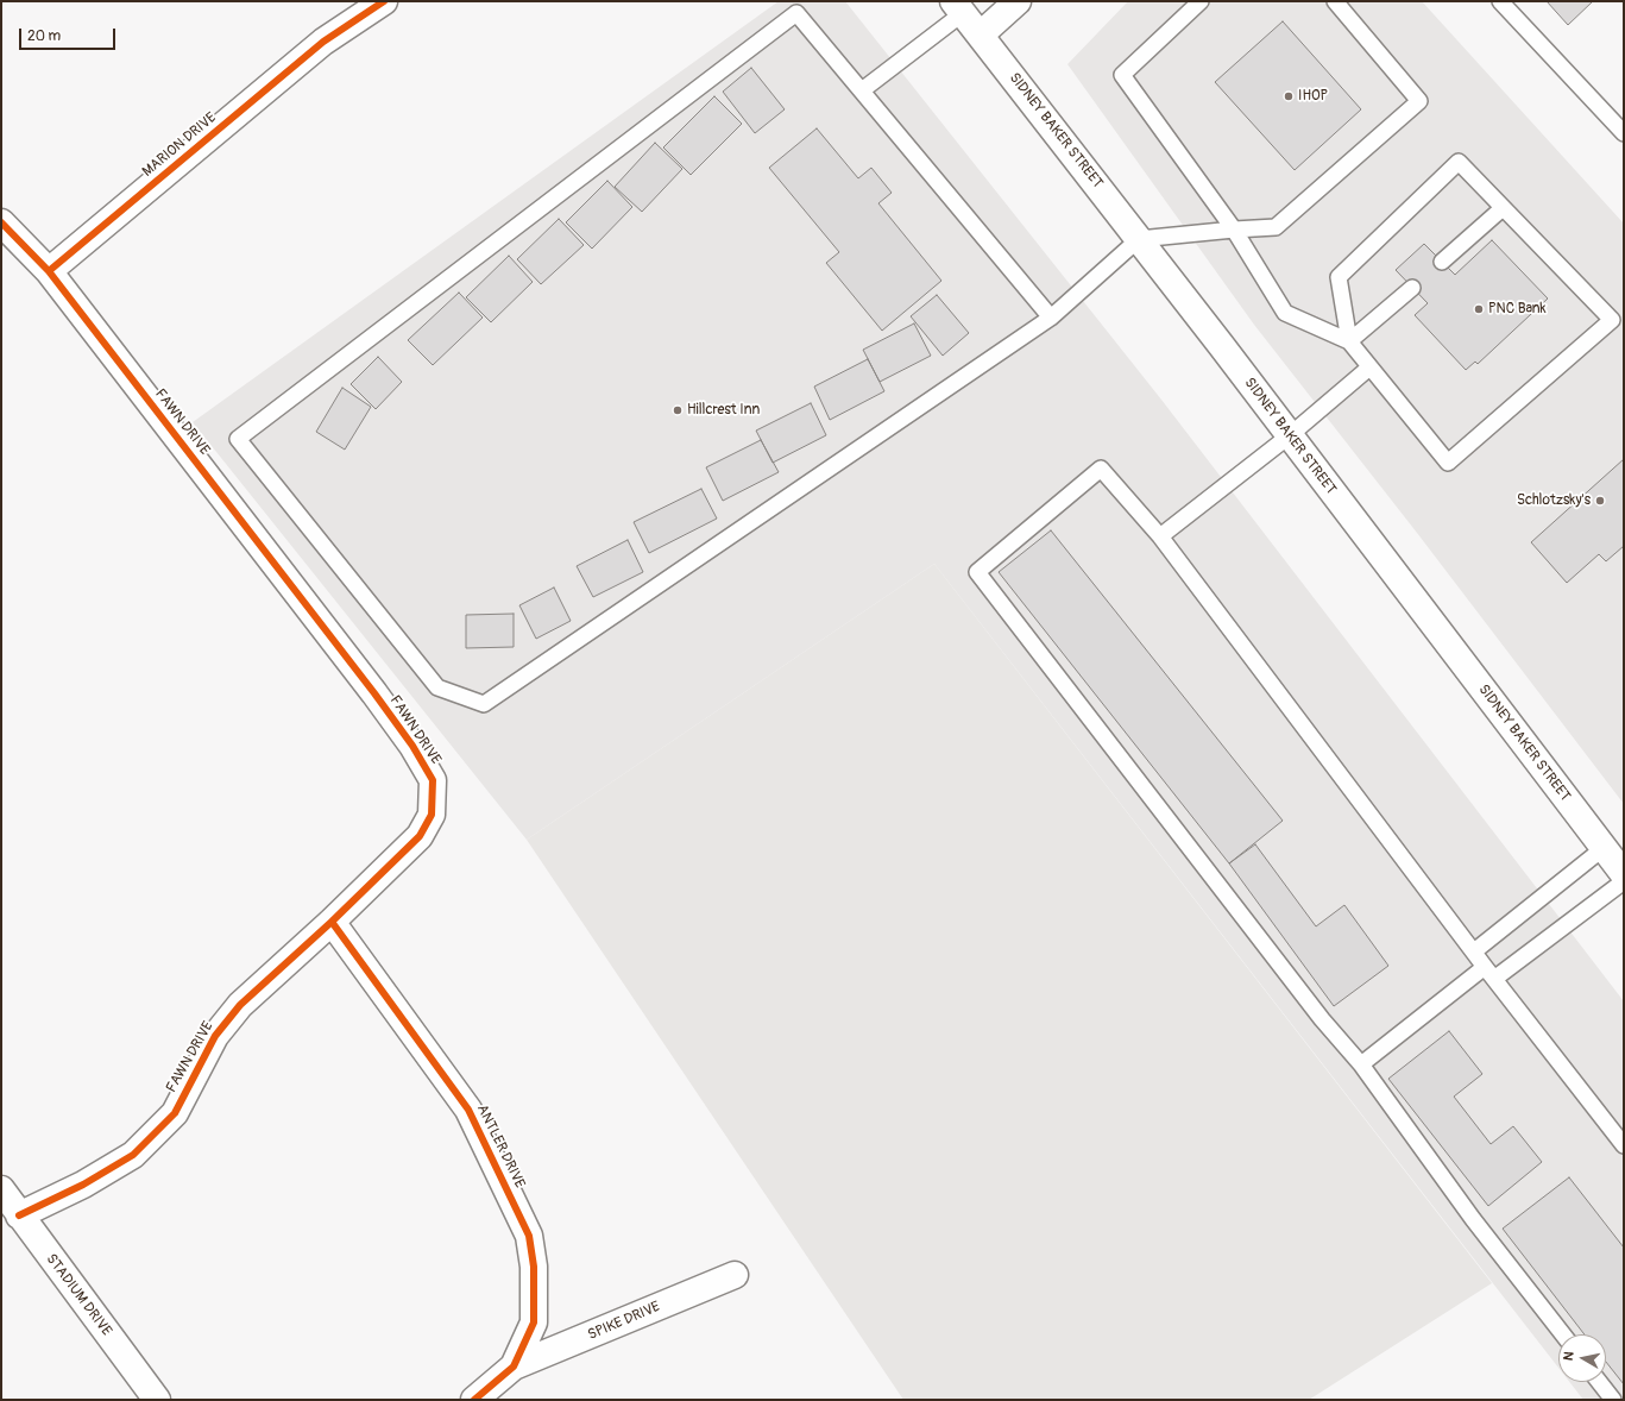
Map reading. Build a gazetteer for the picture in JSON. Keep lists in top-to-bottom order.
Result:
{
  "streets": {
    "street": [
      "SIDNEY BAKER STREET",
      "MARION DRIVE",
      "FAWN DRIVE",
      "ANTLER DRIVE",
      "STADIUM DRIVE",
      "SPIKE DRIVE"
    ]
  },
  "crossings": [
    ["MARION DRIVE", "FAWN DRIVE"],
    ["FAWN DRIVE", "ANTLER DRIVE"],
    ["FAWN DRIVE", "STADIUM DRIVE"],
    ["ANTLER DRIVE", "SPIKE DRIVE"]
  ],
  "places": [
    "IHOP",
    "PNC Bank",
    "Hillcrest Inn",
    "Schlotzsky's"
  ],
  "scale_bar": "20 m",
  "north": "left"
}
